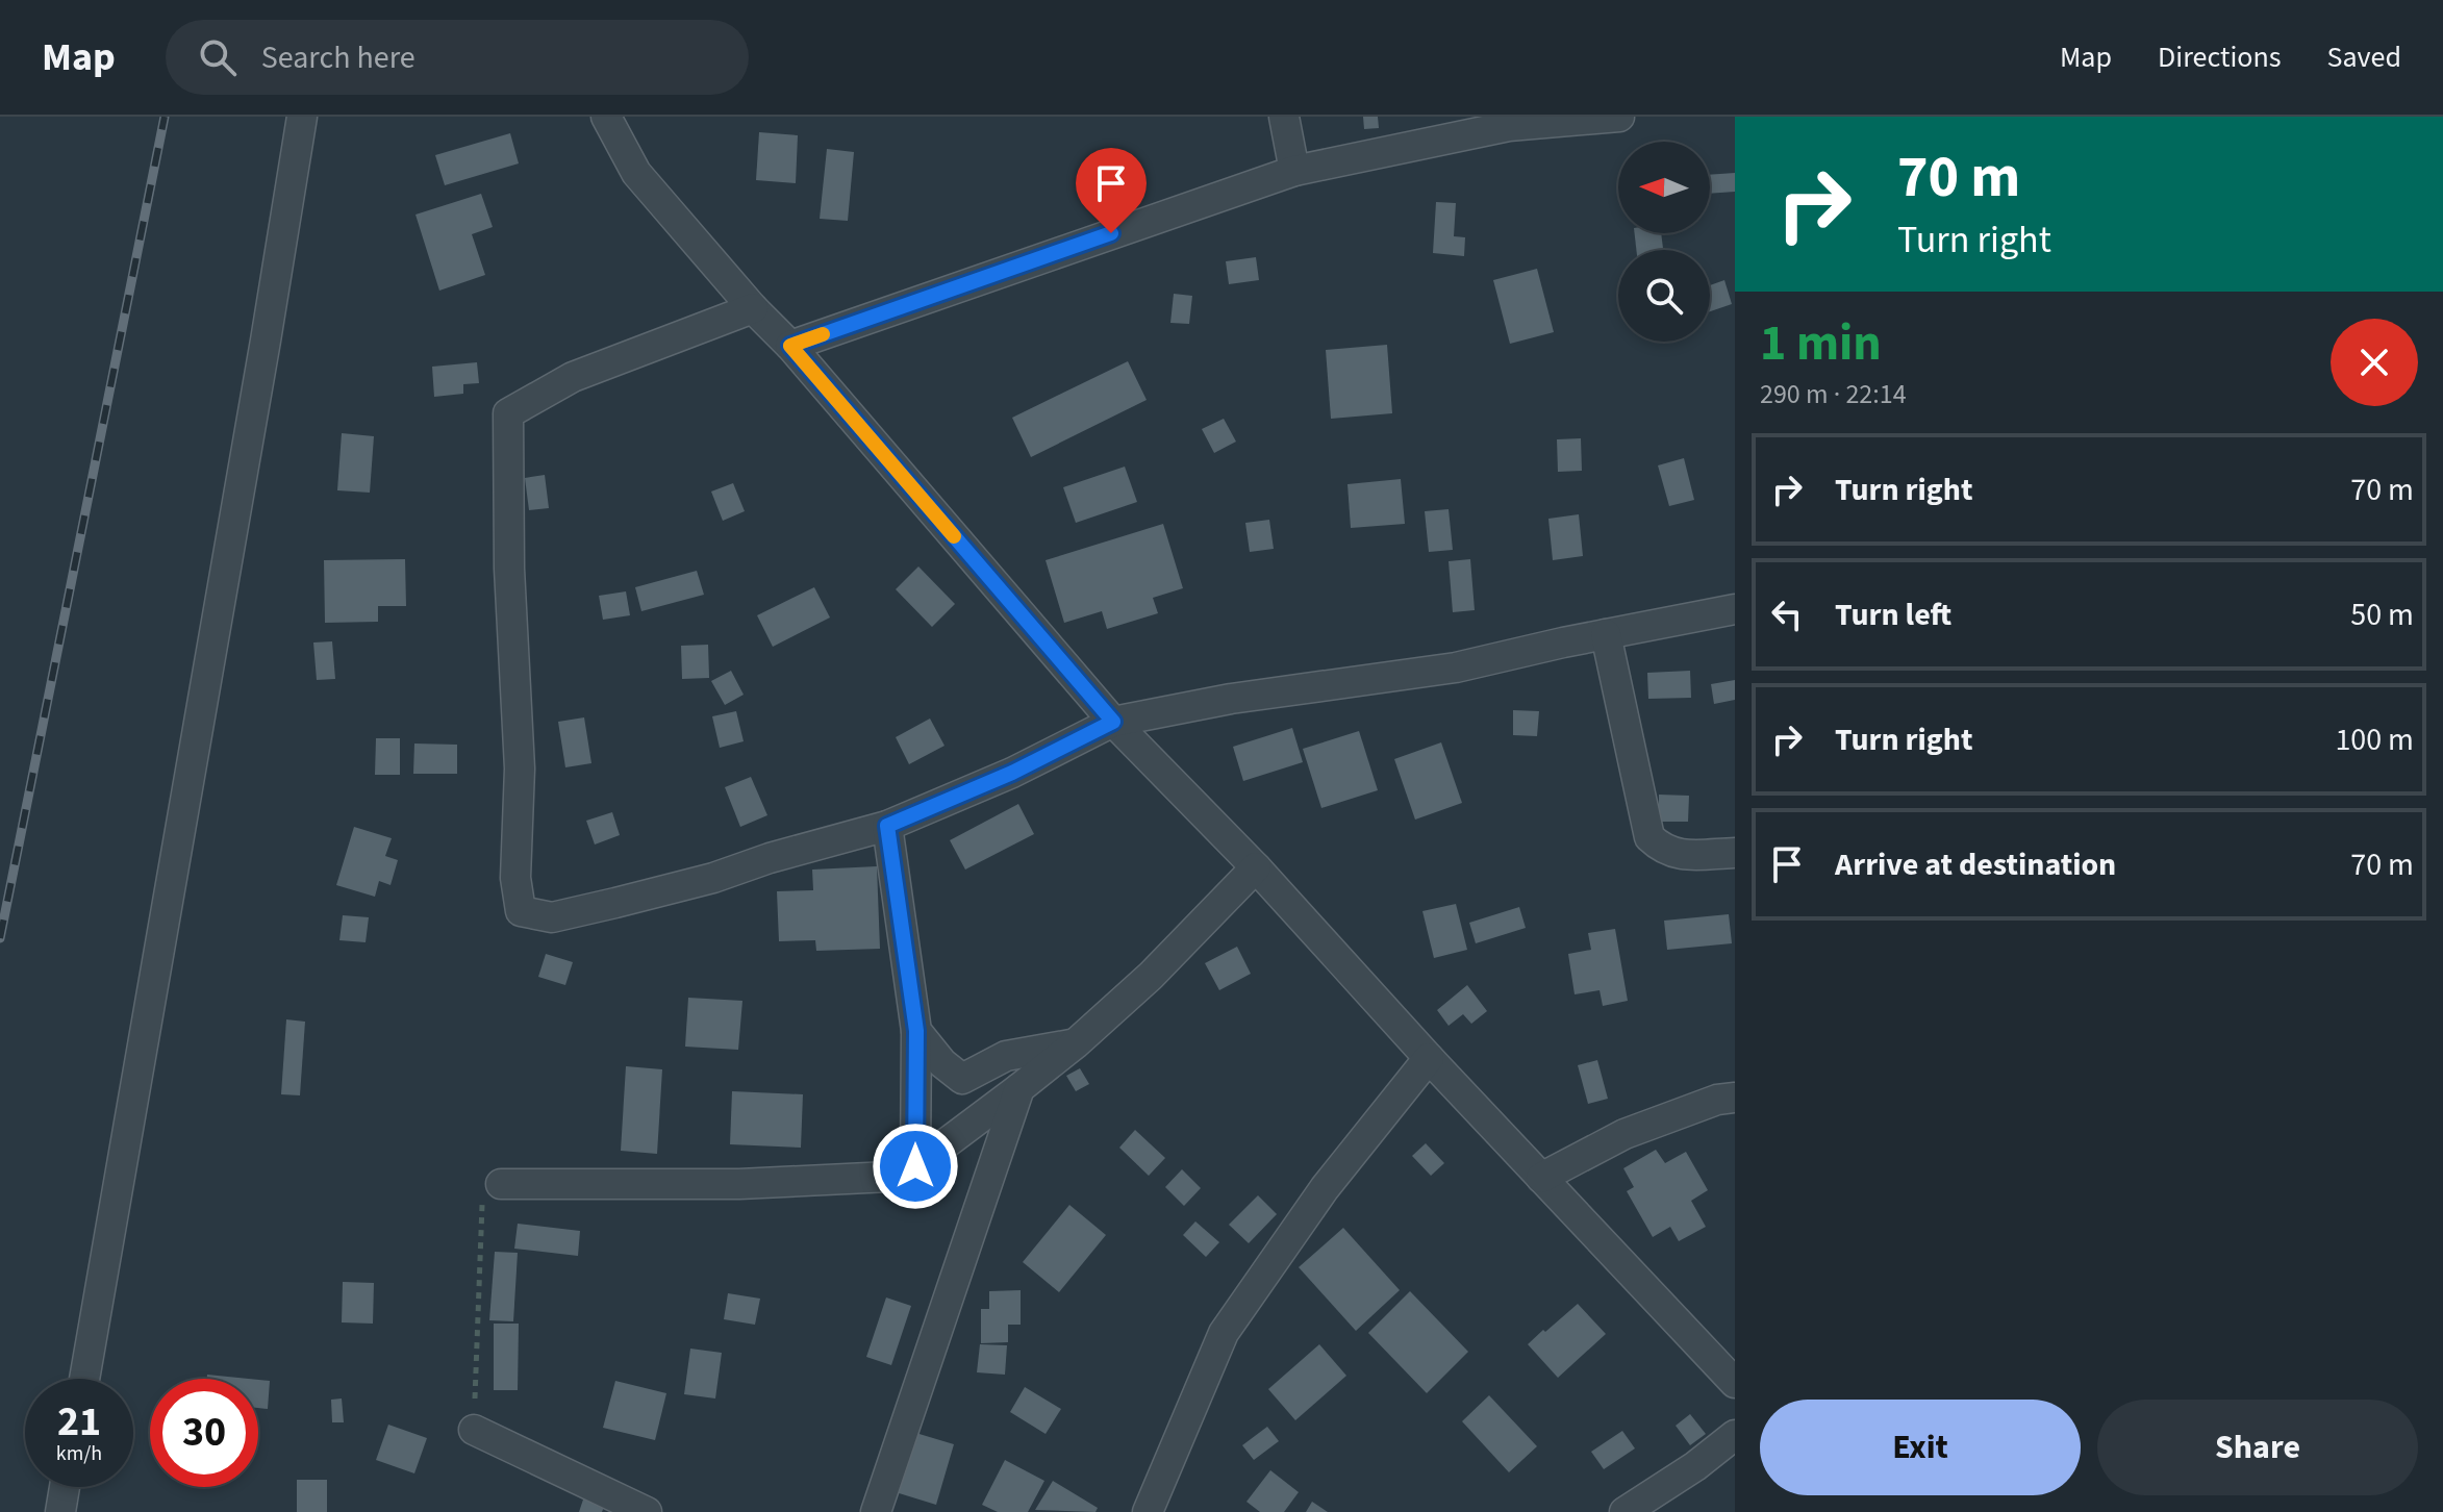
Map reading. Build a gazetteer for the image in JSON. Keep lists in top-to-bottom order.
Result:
{
  "north": "left",
  "page": {
    "header": "Map",
    "search": "Search here",
    "nav": ["Map", "Directions", "Saved"],
    "turn": ["70 m", "Turn right"],
    "heading": ["1 min", "290 m · 22:14"],
    "list": [
      {
        "name": "Turn right",
        "value": "70 m"
      },
      {
        "name": "Turn left",
        "value": "50 m"
      },
      {
        "name": "Turn right",
        "value": "100 m"
      },
      {
        "name": "Arrive at destination",
        "value": "70 m"
      }
    ],
    "speed": "21 km/h",
    "limit": "30",
    "buttons": ["Exit", "Share"]
  }
}
